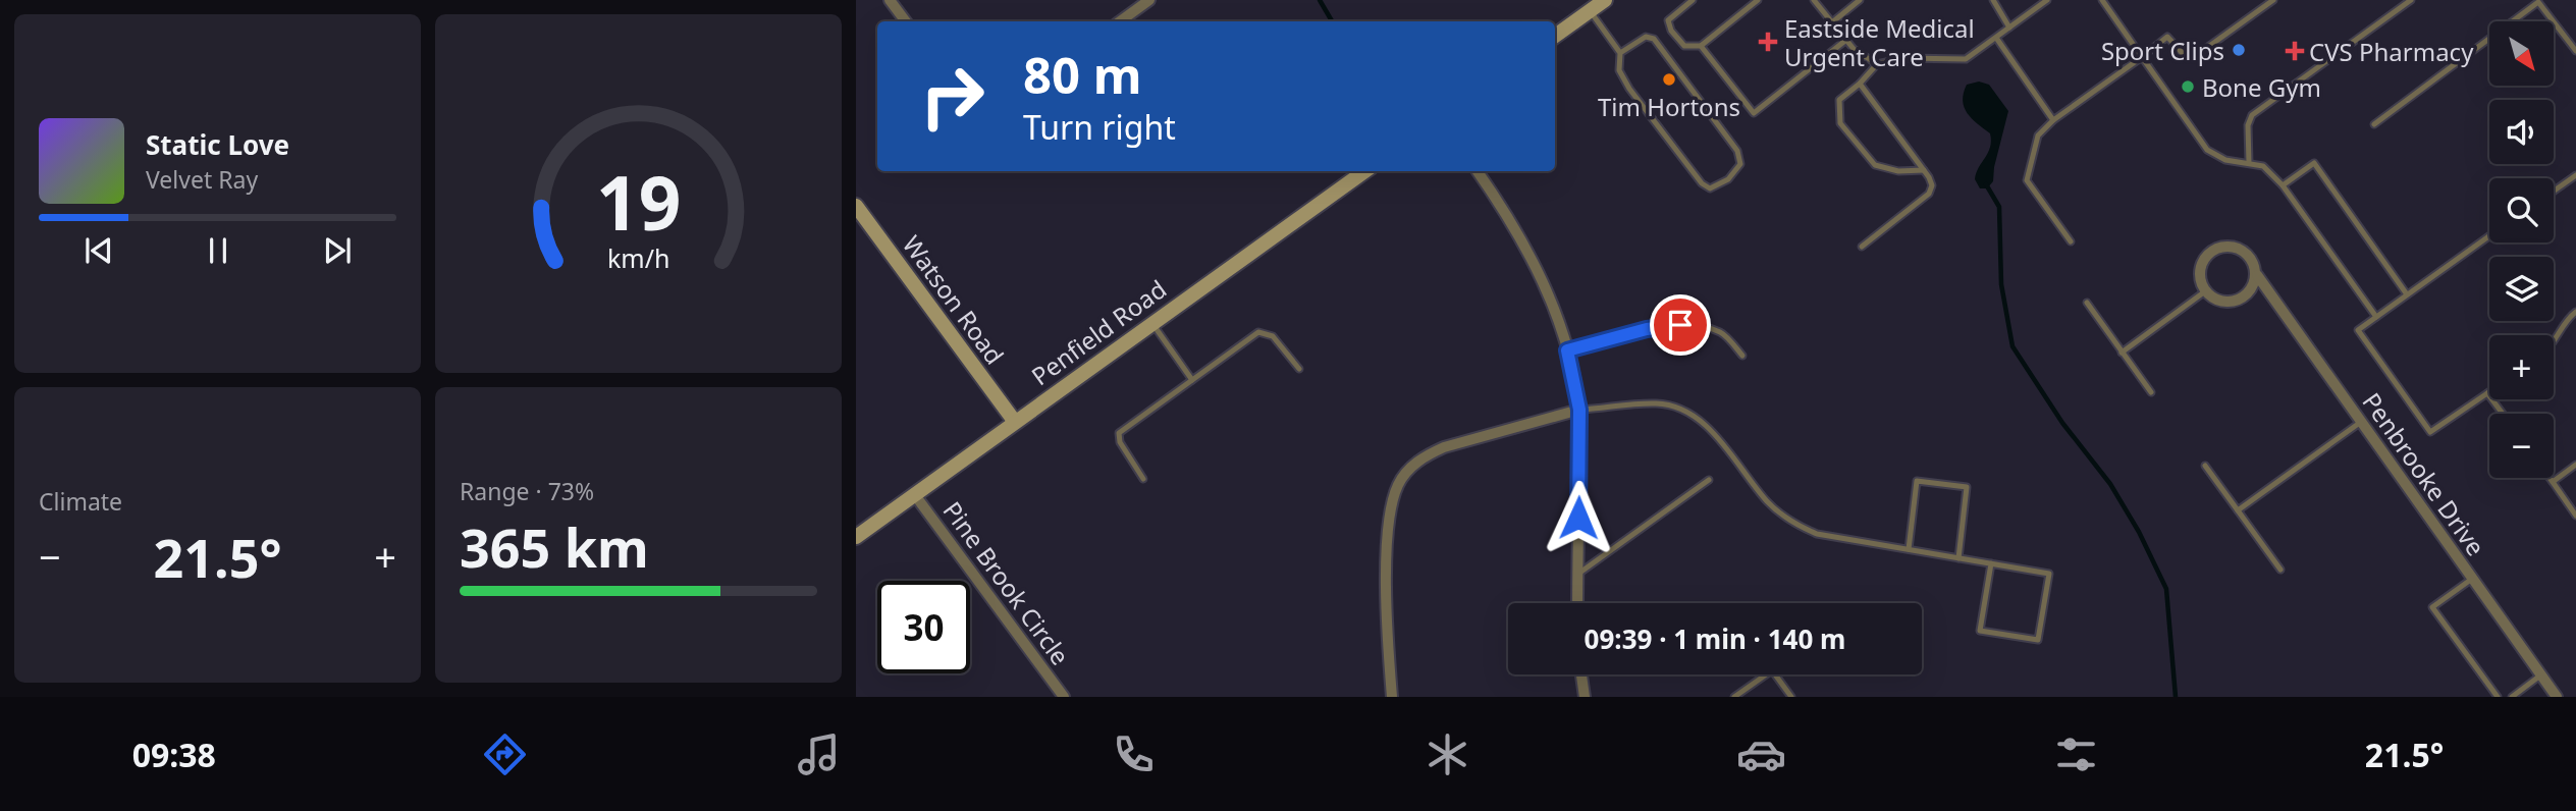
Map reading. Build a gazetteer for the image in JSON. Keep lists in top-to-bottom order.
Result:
{
  "streets": {
    "main road": ["Watson Road", "Penfield Road"],
    "street": ["Penbrooke Drive", "Pine Brook Circle"]
  },
  "crossings": [
    ["Watson Road", "Penfield Road"],
    ["Penfield Road", "Pine Brook Circle"]
  ],
  "places": {
    "health": ["Eastside Medical Urgent Care", "CVS Pharmacy"],
    "other": ["Sport Clips", "Tim Hortons", "Bone Gym"]
  },
  "north": "bottom right",
  "page": {
    "map_buttons": ["+", "−"],
    "turn": ["80 m", "Turn right"],
    "song": ["Static Love", "Velvet Ray"],
    "tile": [
      "Climate",
      ["Range · 73%", "365 km"]
    ],
    "heat": ["−", "21.5°", "+"],
    "limit": "30",
    "trip": "09:39 · 1 min · 140 m",
    "tabs": ["09:38", "21.5°"],
    "gauge": ["19", "km/h"]
  }
}
